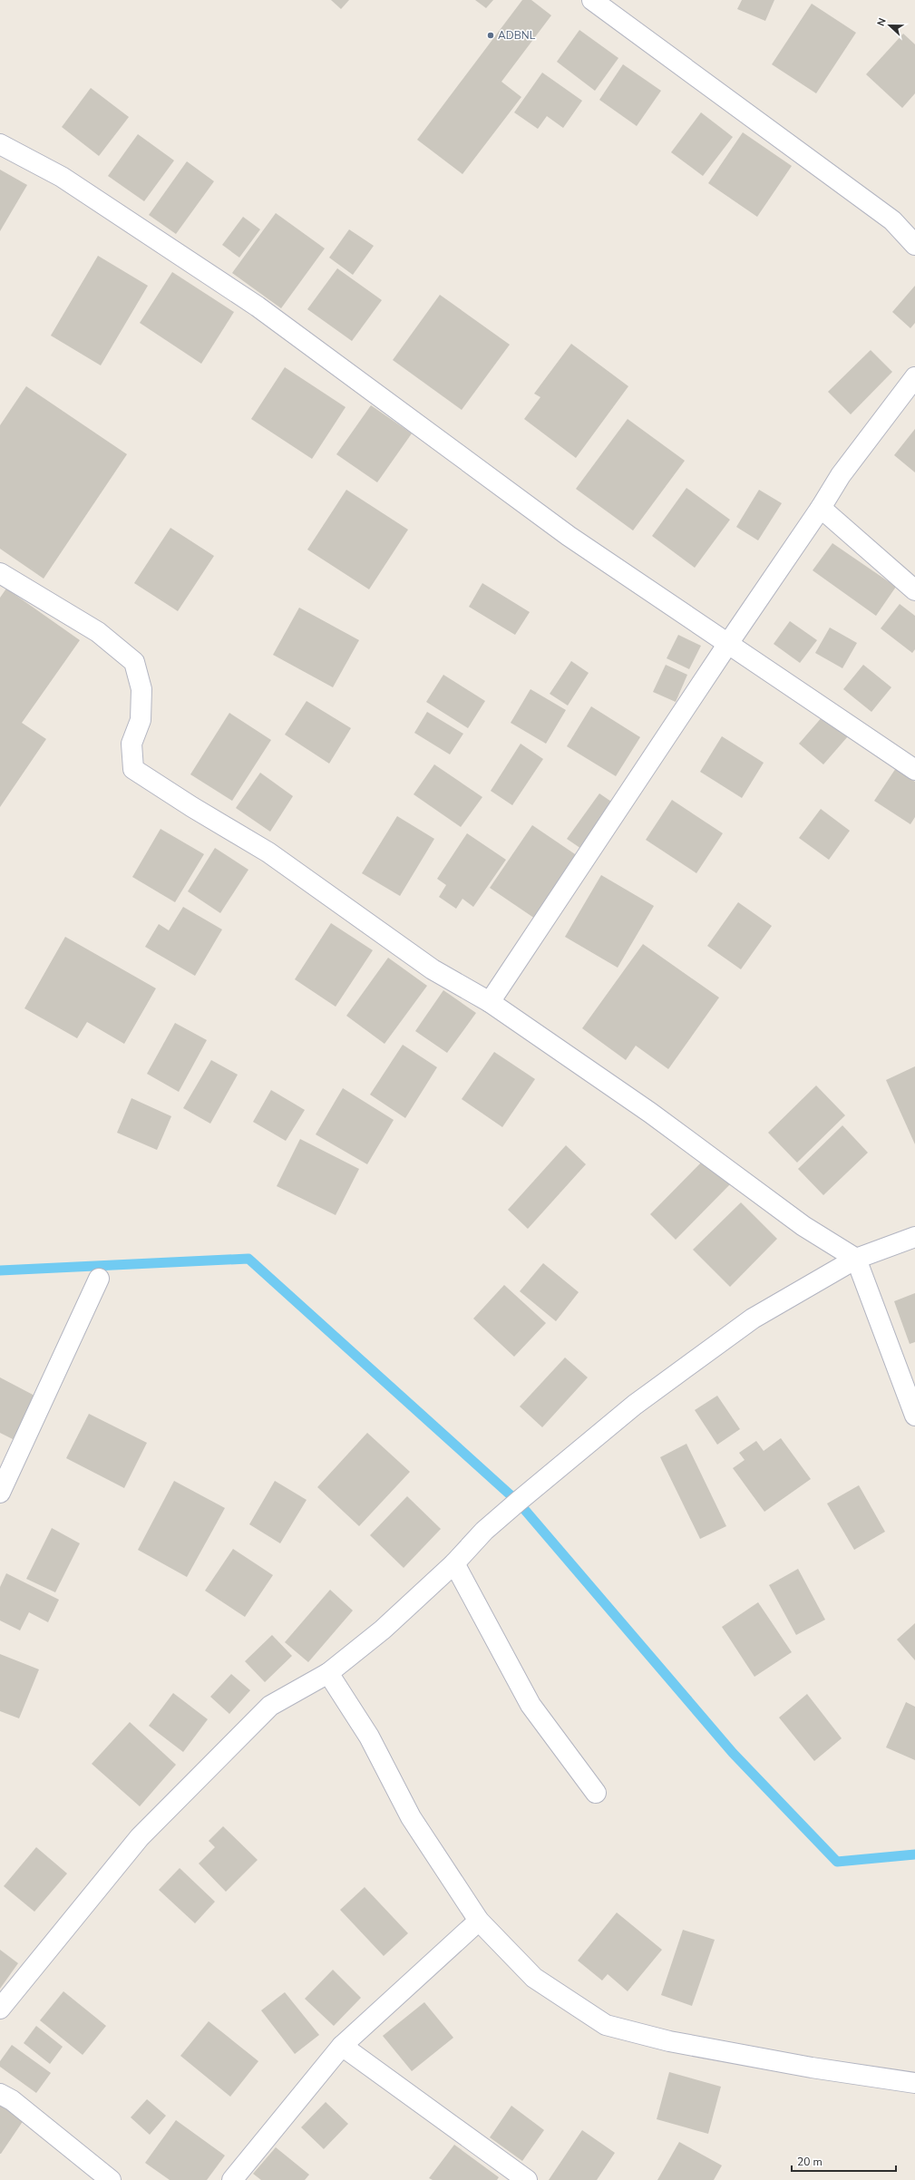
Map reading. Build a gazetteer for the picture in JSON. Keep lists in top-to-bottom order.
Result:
{
  "places": ["ADBNL"],
  "scale_bar": "20 m",
  "north": "left"
}
